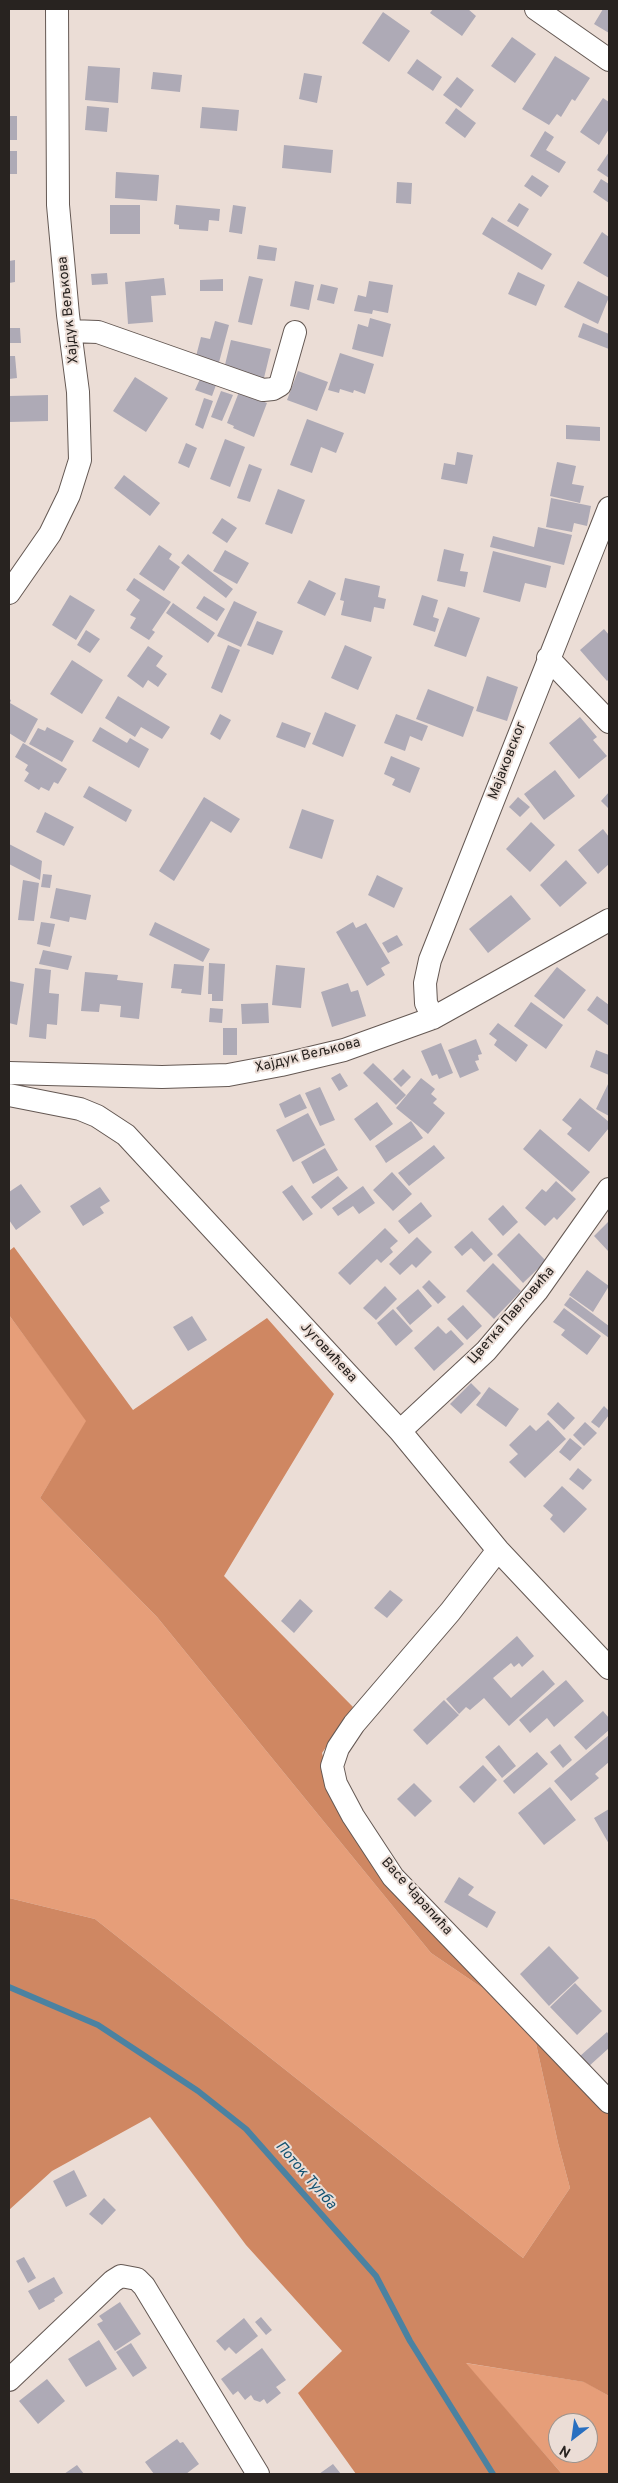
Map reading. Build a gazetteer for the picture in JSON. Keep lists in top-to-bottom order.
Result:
{
  "streets": {
    "street": [
      "Хајдук Вељкова",
      "Мајаковског",
      "Цветка Павловића",
      "Југовићева",
      "Васе Чарапића"
    ]
  },
  "crossings": [
    ["Хајдук Вељкова", "Мајаковског"],
    ["Цветка Павловића", "Југовићева"],
    ["Југовићева", "Васе Чарапића"]
  ],
  "water": ["Поток Тулба"],
  "north": "bottom left"
}
